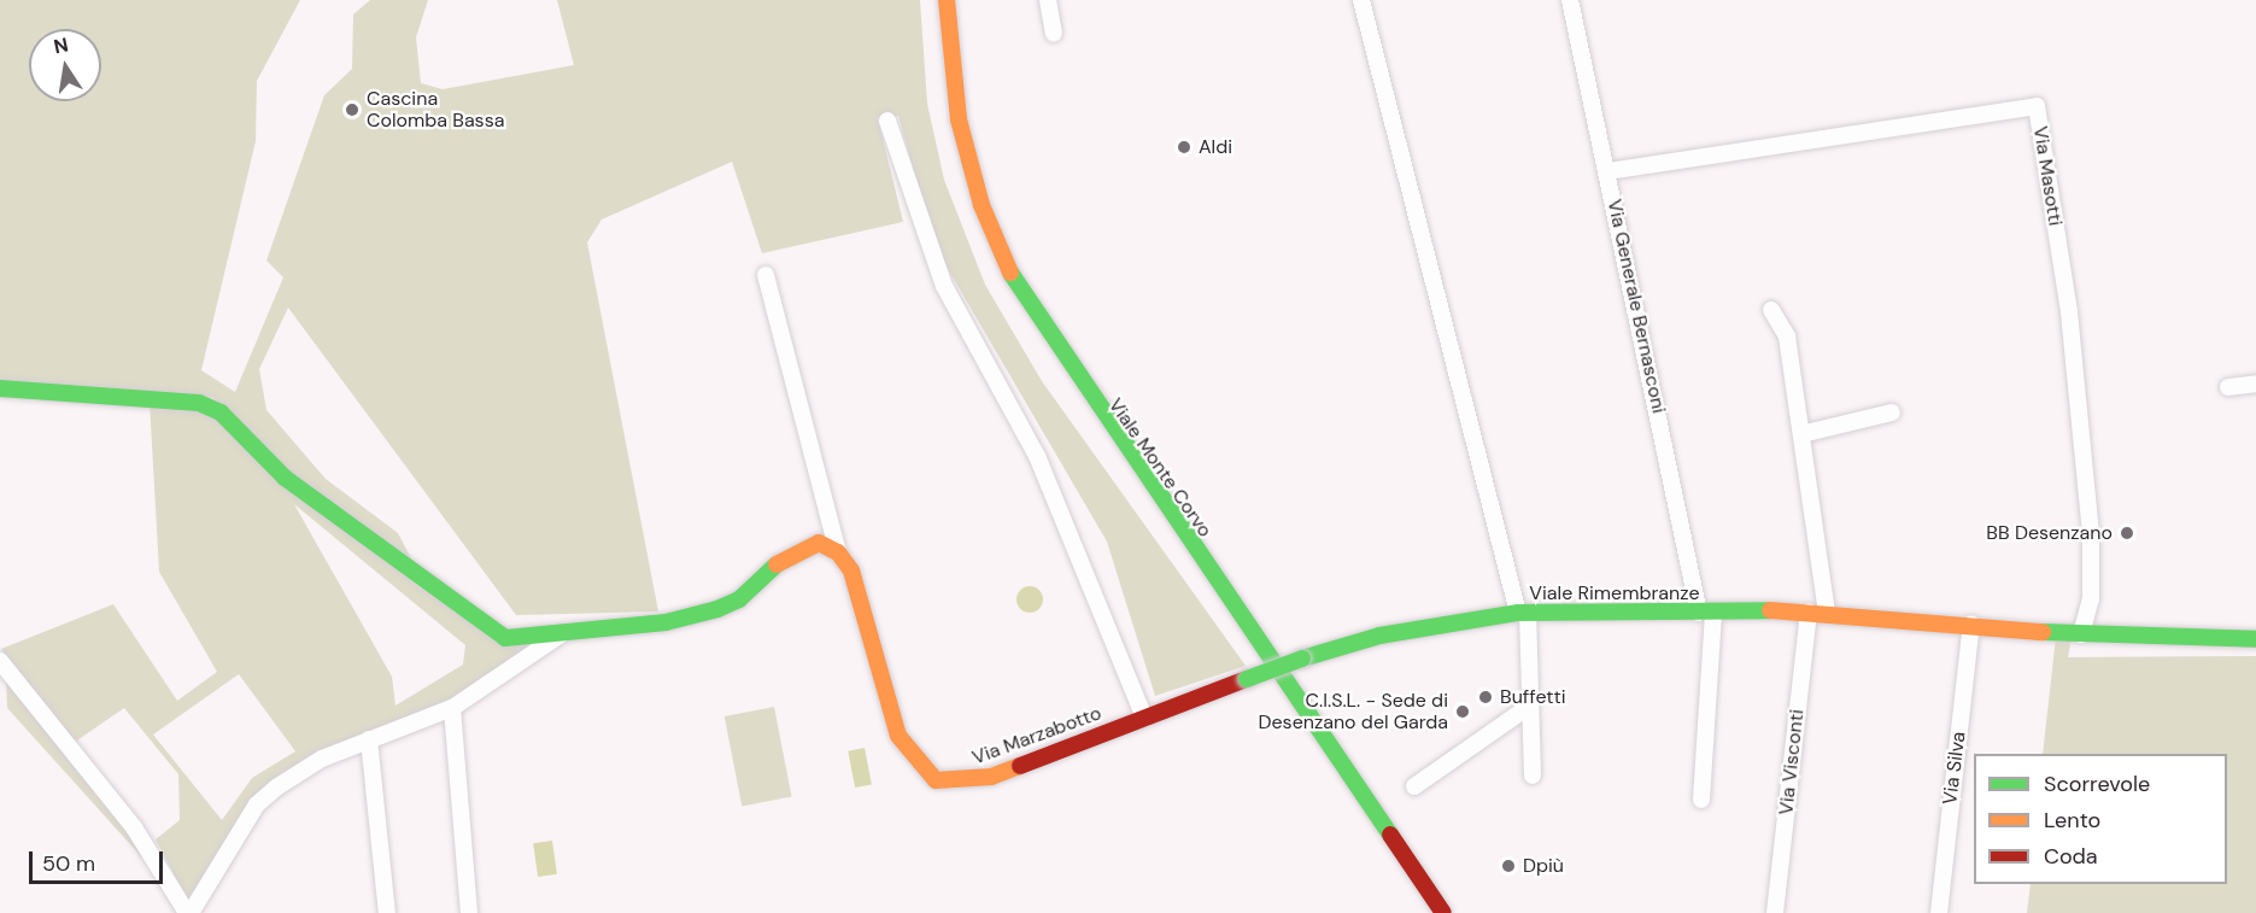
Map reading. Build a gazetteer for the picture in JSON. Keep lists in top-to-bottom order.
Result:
{
  "streets": {
    "street": [
      "Via Masotti",
      "Via Generale Bernasconi",
      "Viale Monte Corvo",
      "Viale Rimembranze",
      "Via Marzabotto",
      "Via Visconti",
      "Via Silva"
    ]
  },
  "crossings": [
    ["Via Masotti", "Via Generale Bernasconi"],
    ["Via Masotti", "Viale Rimembranze"],
    ["Via Generale Bernasconi", "Viale Rimembranze"],
    ["Viale Rimembranze", "Via Marzabotto"],
    ["Viale Rimembranze", "Via Visconti"],
    ["Viale Rimembranze", "Via Silva"]
  ],
  "places": [
    "Cascina Colomba Bassa",
    "Aldi",
    "BB Desenzano",
    "Buffetti",
    "C.I.S.L. - Sede di Desenzano del Garda",
    "Dpiù"
  ],
  "legend": ["Scorrevole", "Lento", "Coda"],
  "scale_bar": "50 m",
  "north": "top"
}
